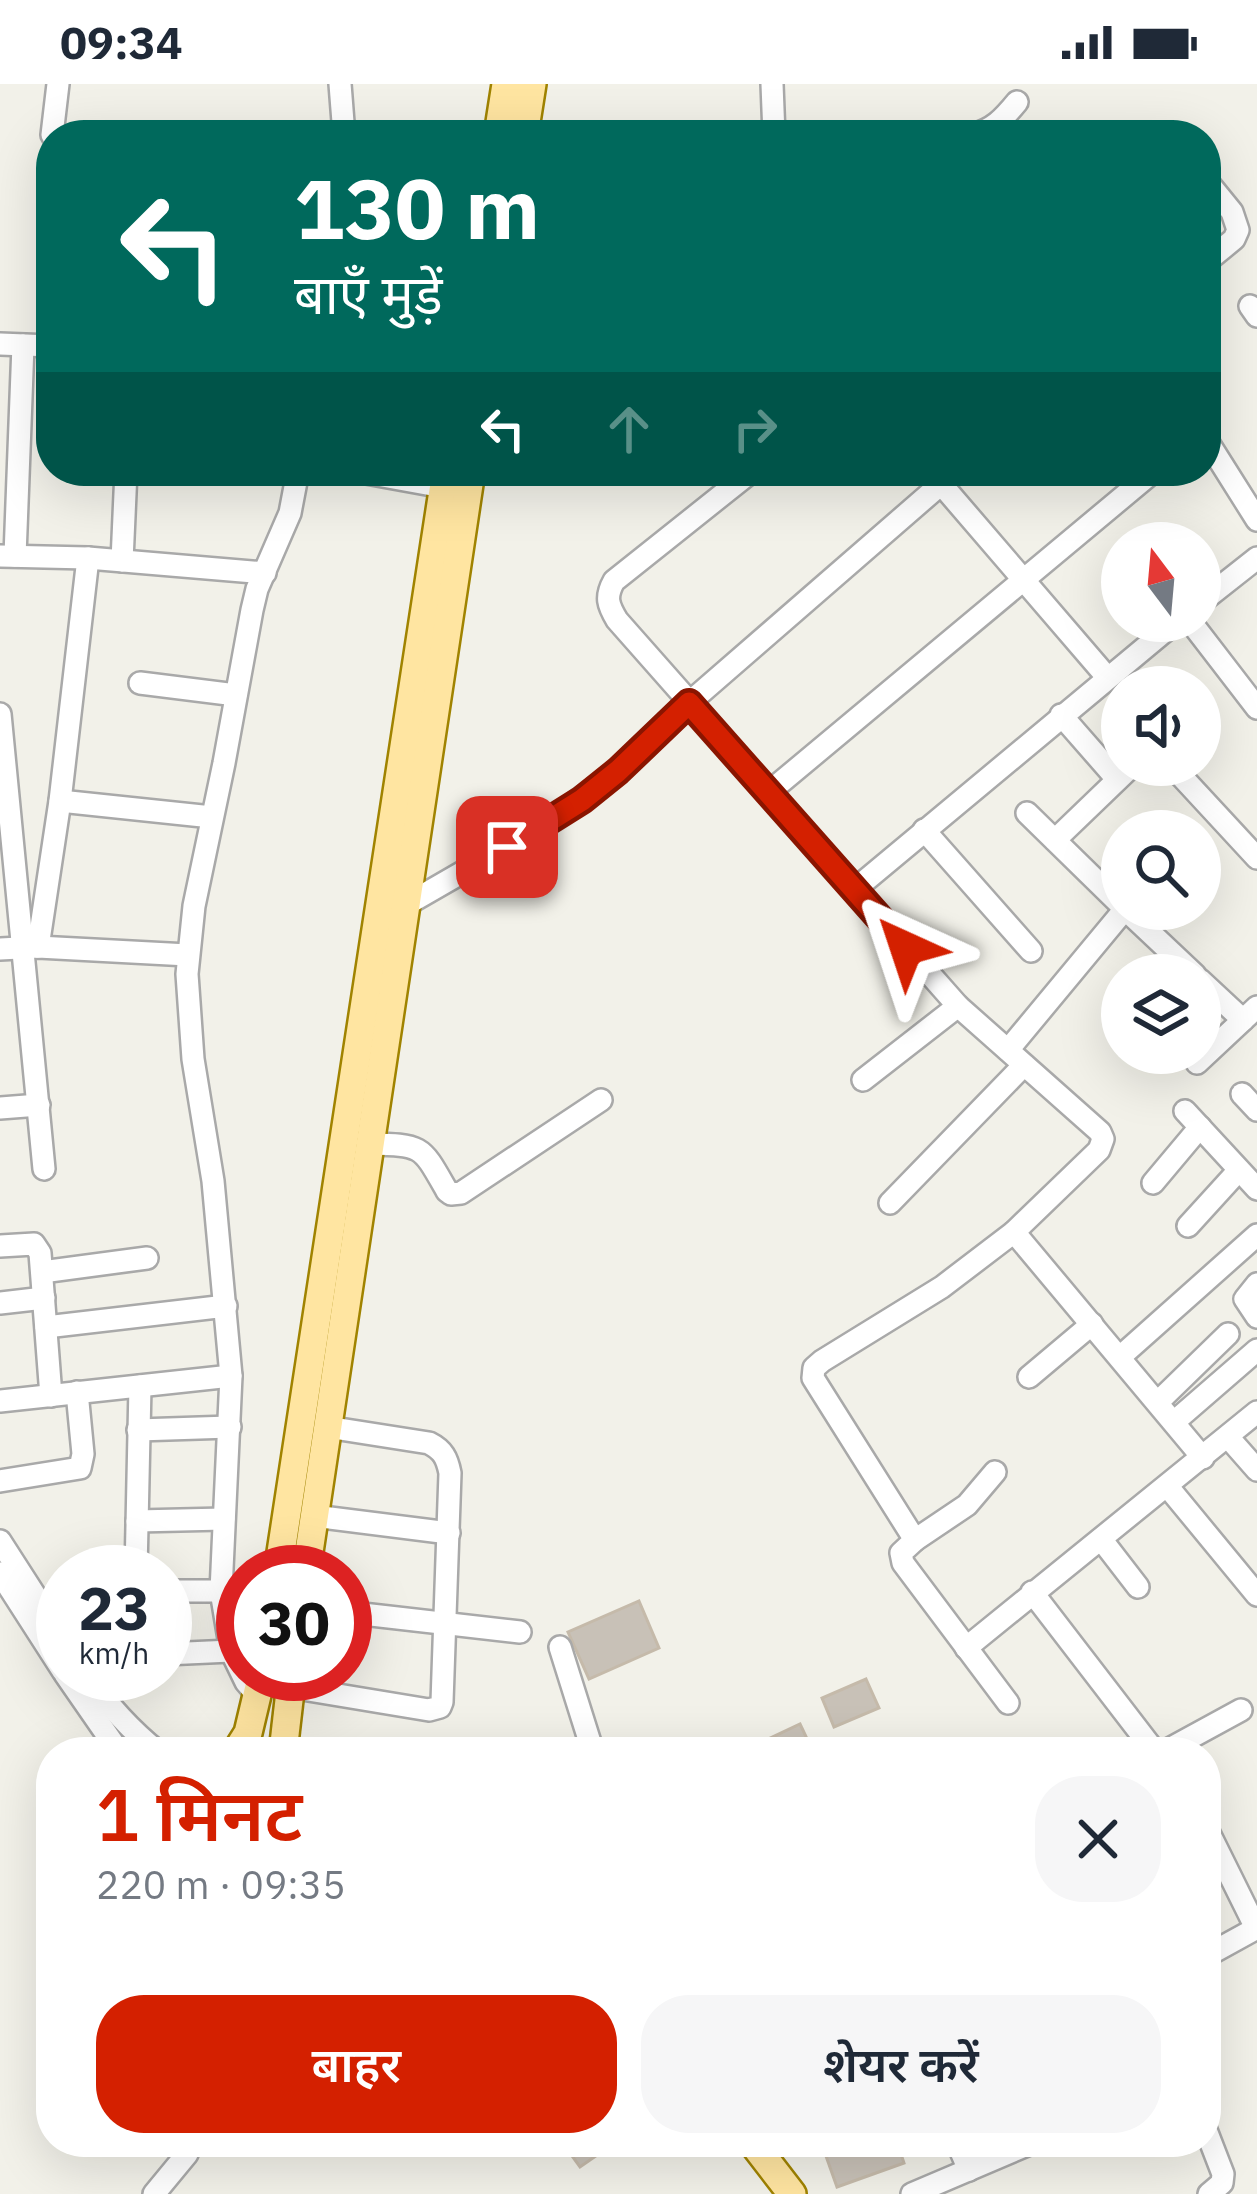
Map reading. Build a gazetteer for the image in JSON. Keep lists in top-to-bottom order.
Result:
{
  "north": "top",
  "page": {
    "status": "09:34",
    "turn": ["130 m", "बाएँ मुड़ें"],
    "speed": "23 km/h",
    "limit": "30",
    "heading": ["1 मिनट", "220 m · 09:35"],
    "buttons": ["बाहर", "शेयर करें"]
  }
}
